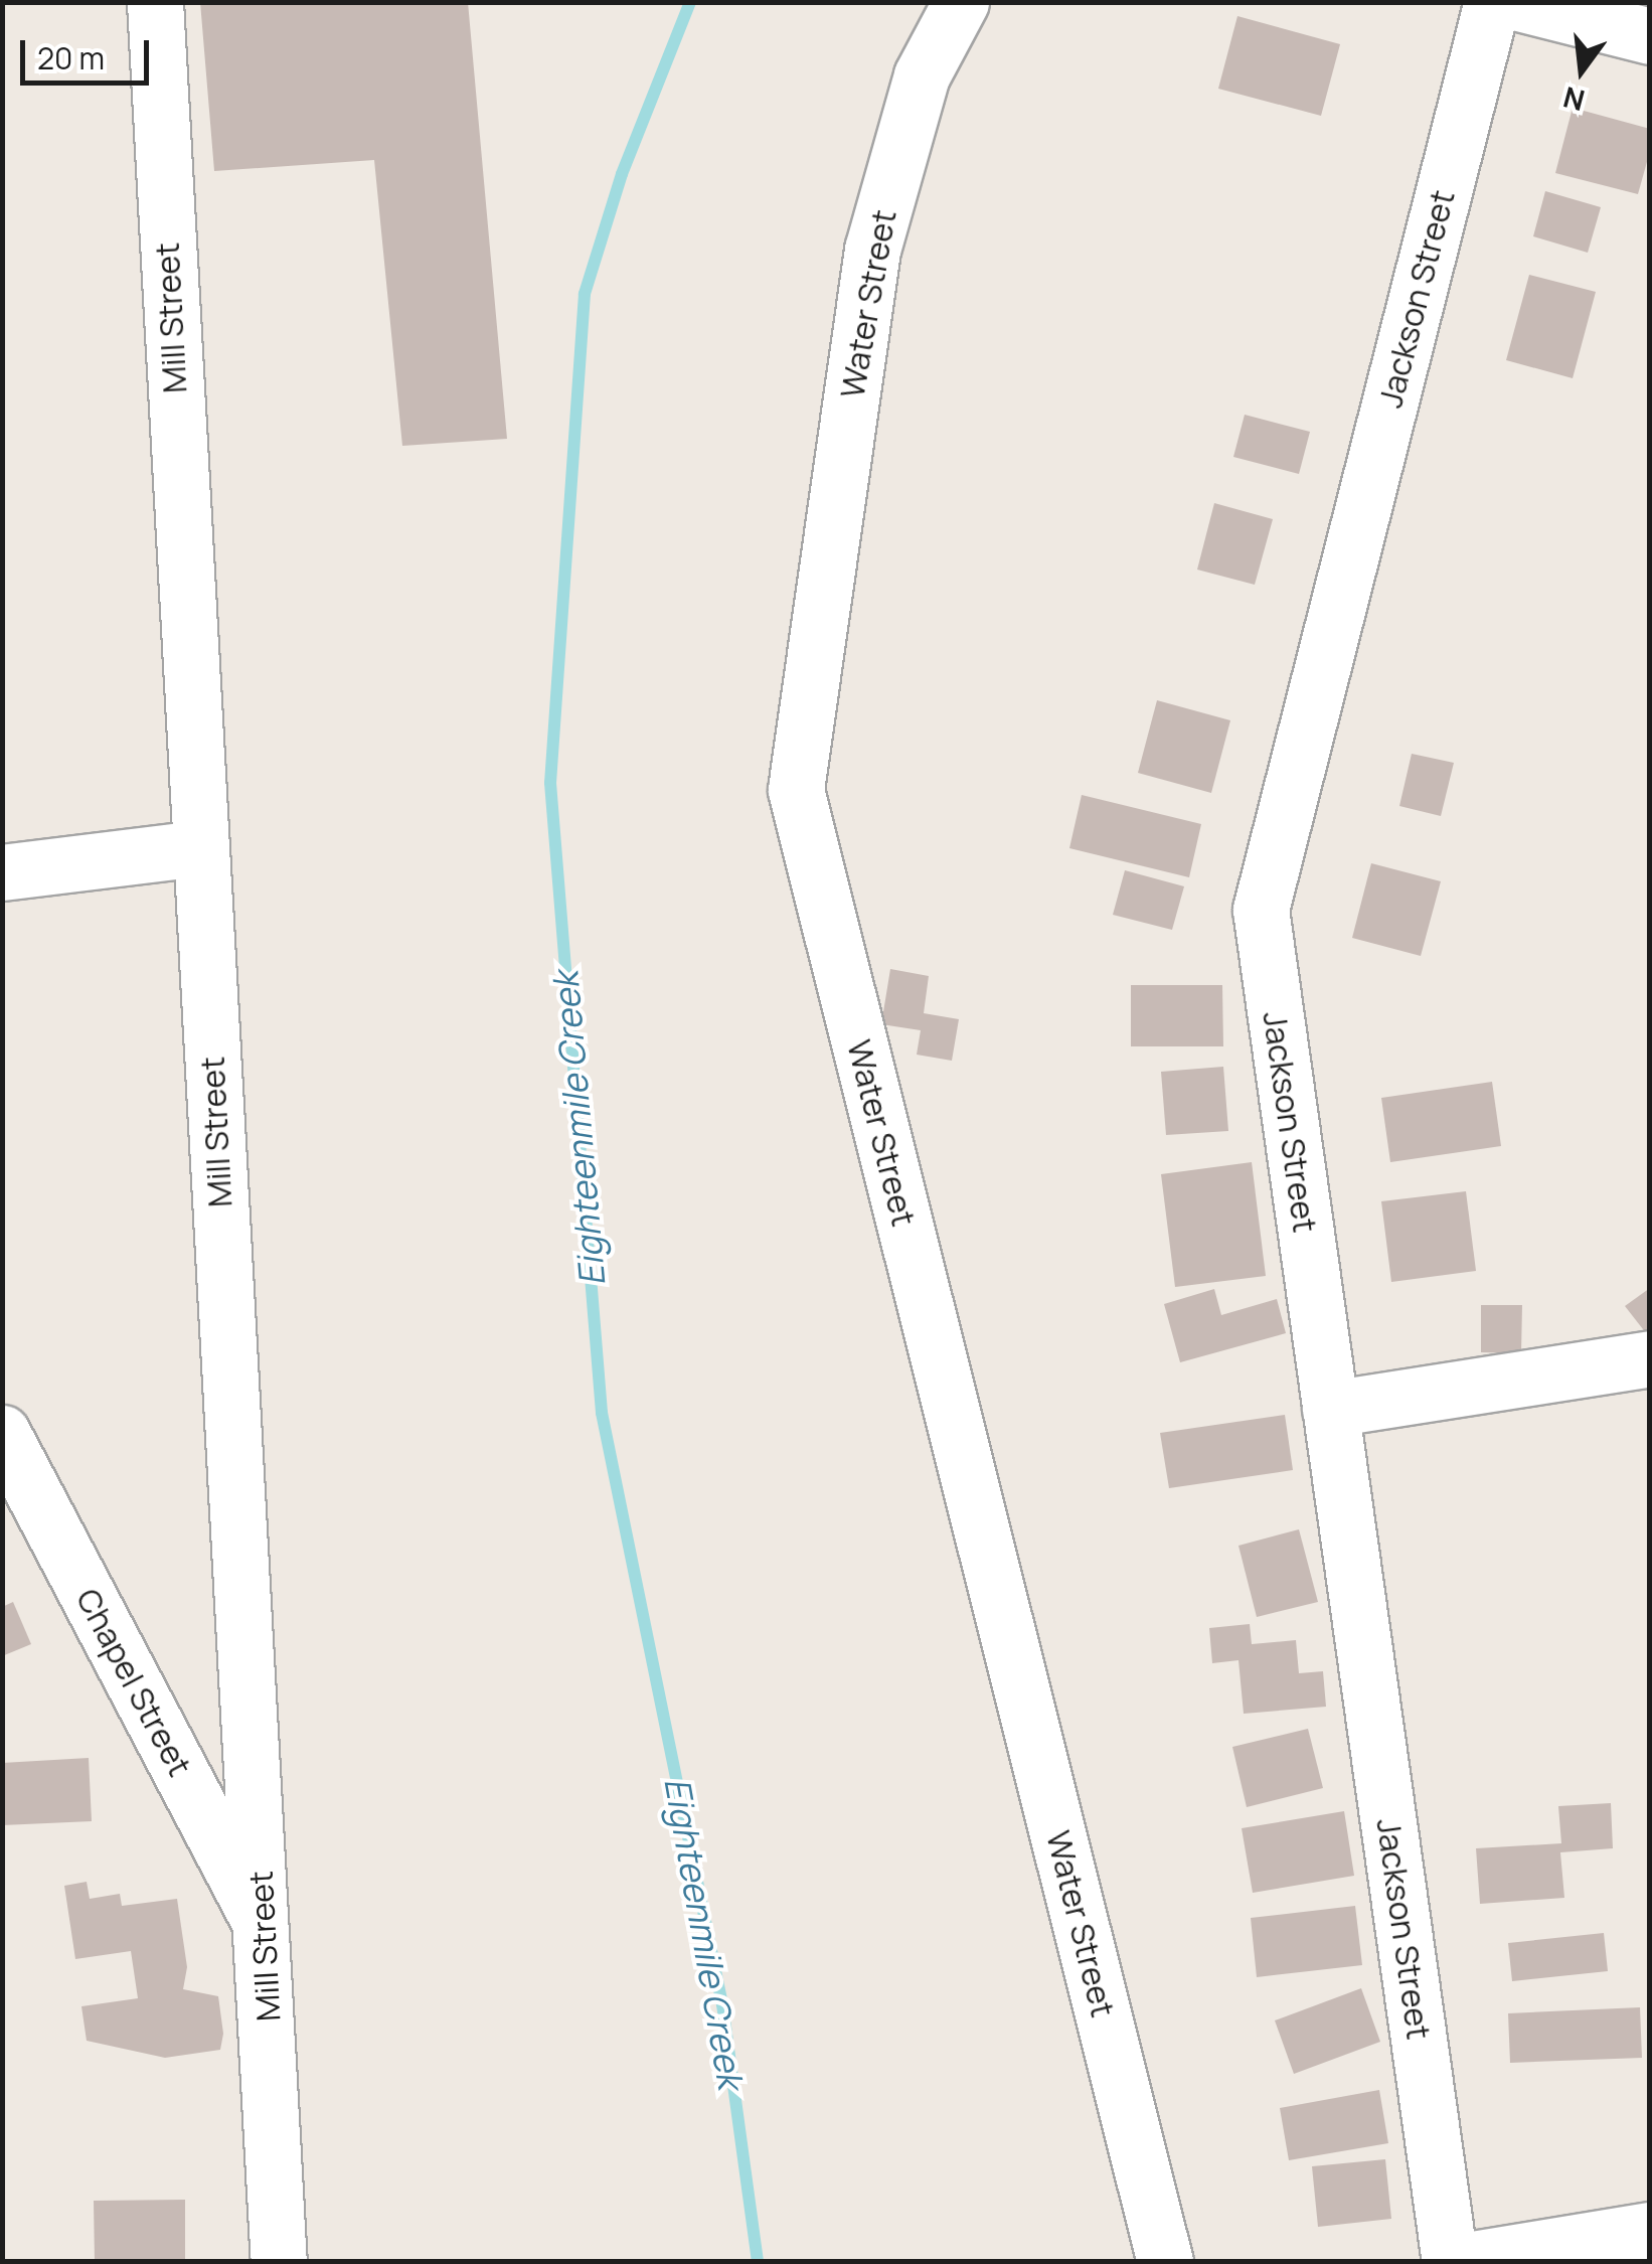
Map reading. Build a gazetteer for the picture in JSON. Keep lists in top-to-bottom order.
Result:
{
  "streets": {
    "street": [
      "Jackson Street",
      "Water Street",
      "Mill Street",
      "Chapel Street"
    ]
  },
  "crossings": [
    ["Mill Street", "Chapel Street"]
  ],
  "water": ["Eighteenmile Creek"],
  "scale_bar": "20 m",
  "north": "bottom"
}
